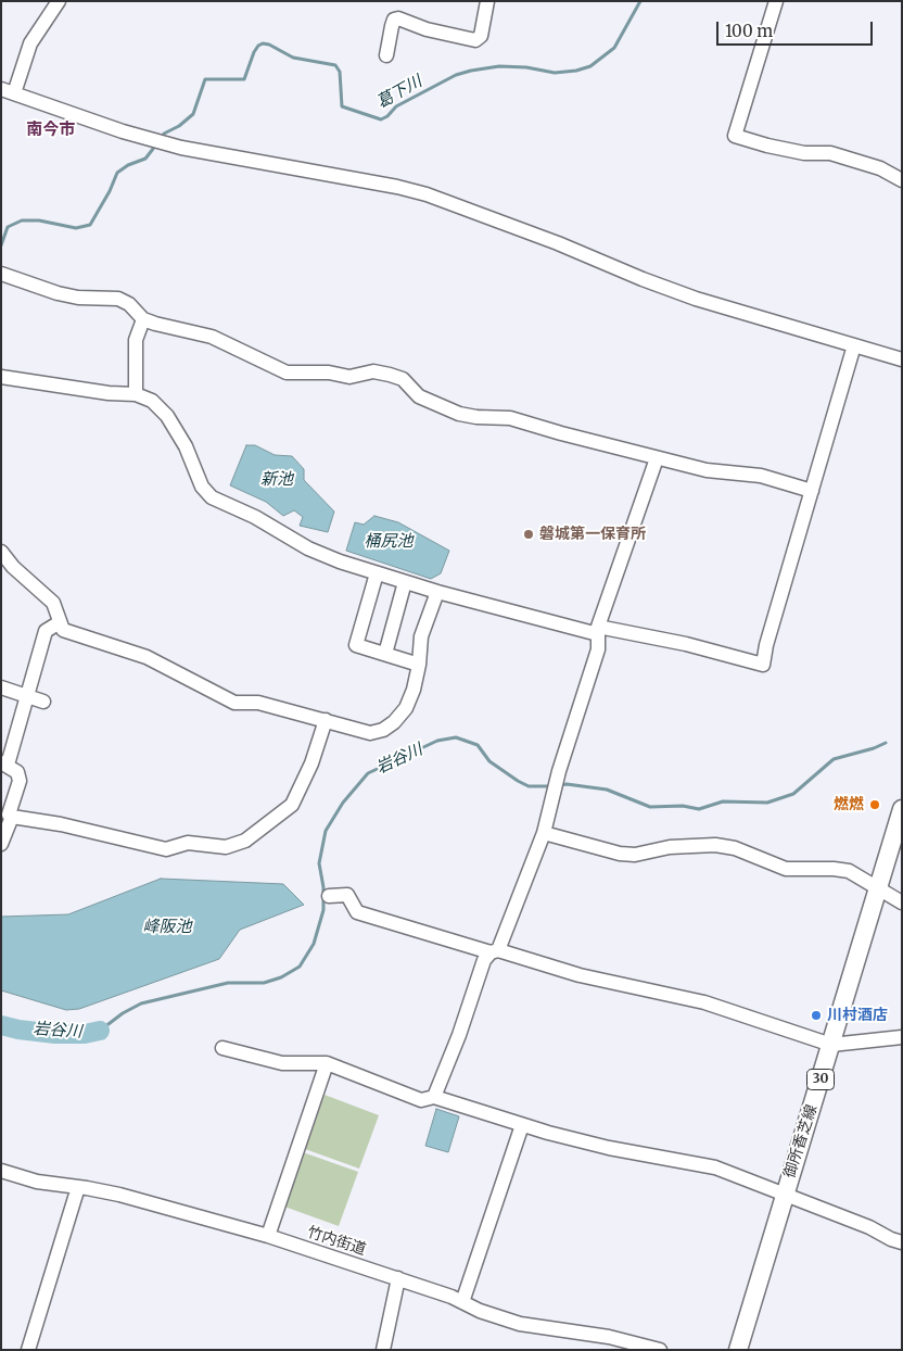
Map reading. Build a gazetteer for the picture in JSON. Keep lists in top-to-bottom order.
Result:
{
  "streets": {
    "main road": ["30", "御所香芝線"],
    "street": ["竹内街道"]
  },
  "districts": ["南今市"],
  "water": [
    "葛下川",
    "新池",
    "桶尻池",
    "岩谷川",
    "峰阪池"
  ],
  "places": ["磐城第一保育所", "燃燃", "川村酒店"],
  "scale_bar": "100 m"
}
